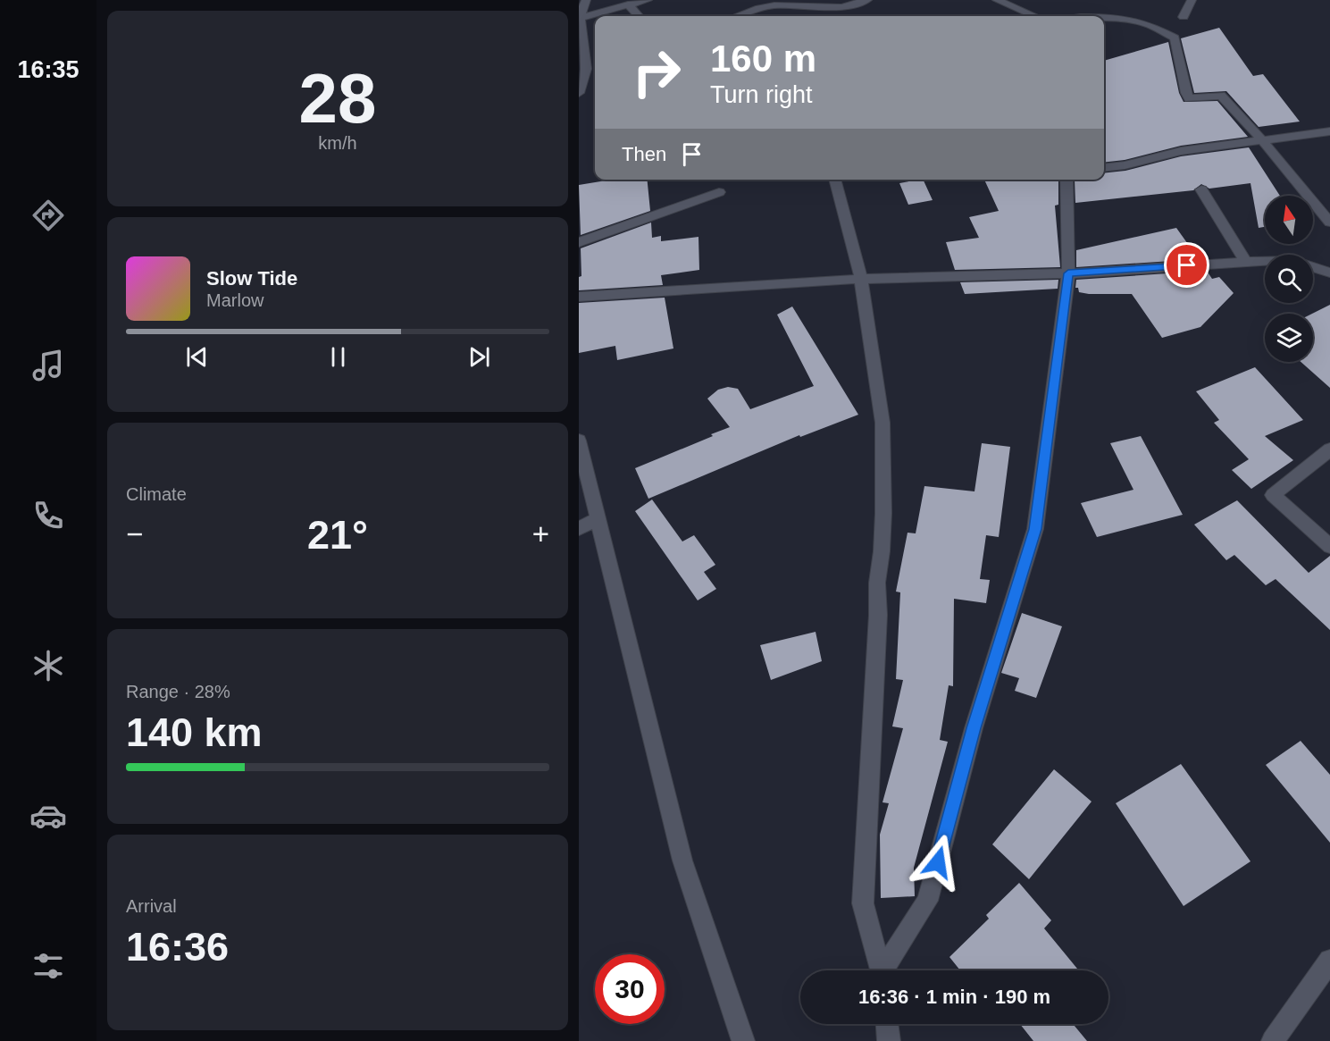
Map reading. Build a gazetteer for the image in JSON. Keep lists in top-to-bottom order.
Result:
{
  "north": "top",
  "page": {
    "tabs": "16:35",
    "tile": [
      ["28", "km/h"],
      "Climate",
      ["Range · 28%", "140 km"],
      ["Arrival", "16:36"]
    ],
    "turn": ["160 m", "Turn right"],
    "then": "Then",
    "song": ["Slow Tide", "Marlow"],
    "heat": ["−", "21°", "+"],
    "limit": "30",
    "trip": "16:36 · 1 min · 190 m"
  }
}
